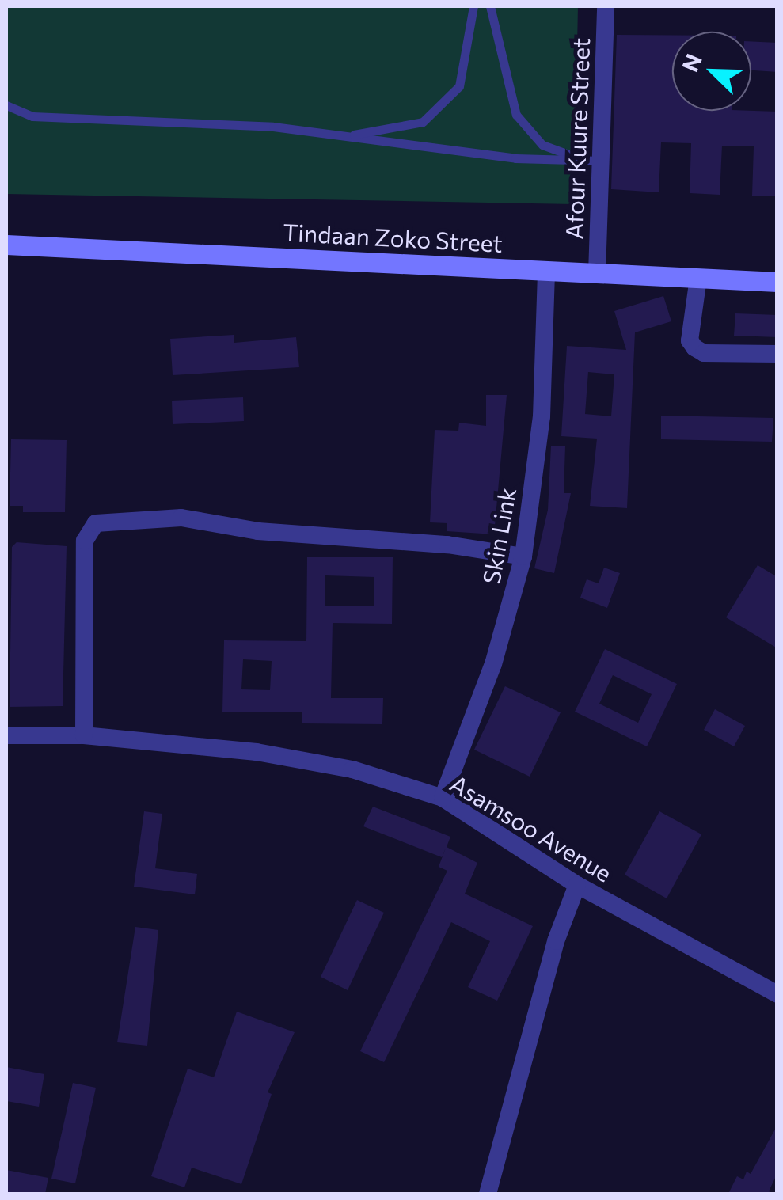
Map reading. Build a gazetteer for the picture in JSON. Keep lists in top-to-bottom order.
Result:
{
  "streets": {
    "main road": ["Tindaan Zoko Street"],
    "street": ["Afour Kuure Street", "Skin Link", "Asamsoo Avenue"]
  },
  "crossings": [
    ["Afour Kuure Street", "Tindaan Zoko Street"],
    ["Tindaan Zoko Street", "Skin Link"],
    ["Skin Link", "Asamsoo Avenue"]
  ],
  "north": "top left"
}
